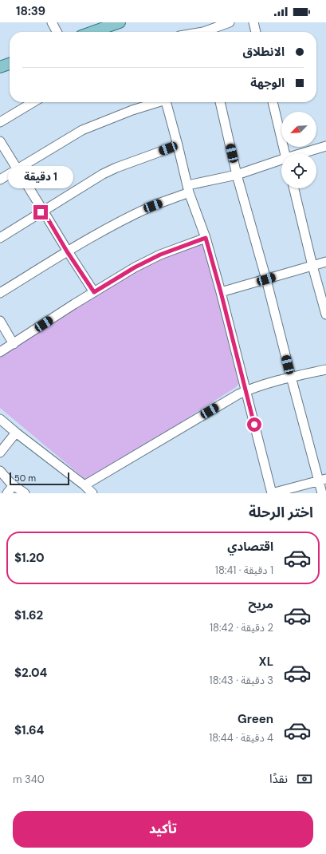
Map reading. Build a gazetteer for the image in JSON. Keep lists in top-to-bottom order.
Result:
{
  "scale_bar": "50 m",
  "north": "bottom left",
  "page": {
    "status": "18:39",
    "banner": ["الانطلاق", "الوجهة"],
    "bubble": "1 دقيقة",
    "scale": "50 m",
    "heading": "اختر الرحلة",
    "list": [
      {
        "name": "اقتصادي",
        "note": "1 دقيقة · 18:41",
        "value": "$1.20"
      },
      {
        "name": "مريح",
        "note": "2 دقيقة · 18:42",
        "value": "$1.62"
      },
      {
        "name": "XL",
        "note": "3 دقيقة · 18:43",
        "value": "$2.04"
      },
      {
        "name": "Green",
        "note": "4 دقيقة · 18:44",
        "value": "$1.64"
      }
    ],
    "pay": ["نقدًا", "340 m"],
    "buttons": "تأكيد"
  }
}
